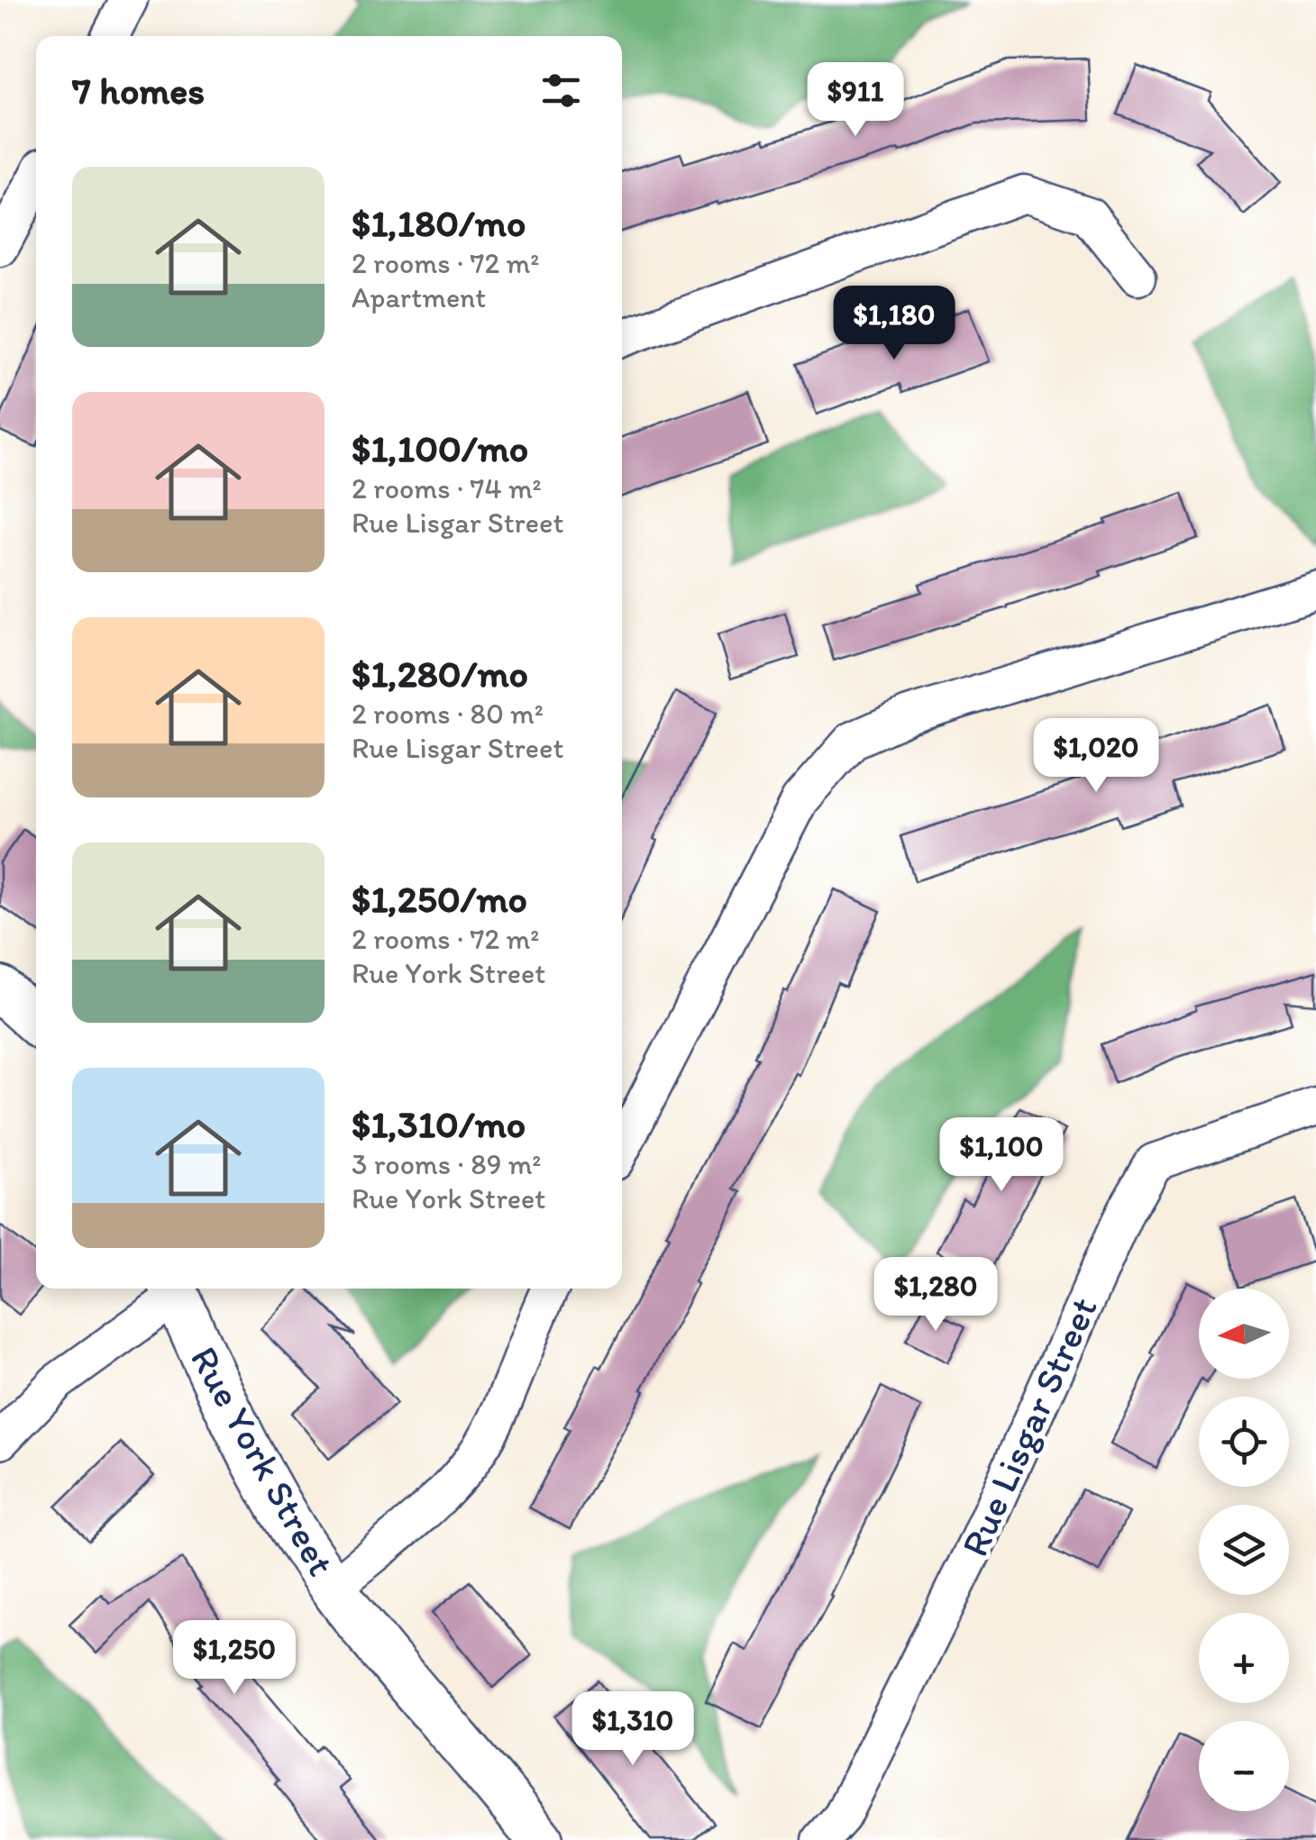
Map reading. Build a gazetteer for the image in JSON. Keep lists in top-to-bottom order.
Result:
{
  "streets": {
    "street": ["Rue Lisgar Street", "Rue York Street"]
  },
  "north": "left",
  "page": {
    "heading": "7 homes",
    "price": [
      "$911",
      "$1,180",
      "$1,020",
      "$1,100",
      "$1,280",
      "$1,250",
      "$1,310"
    ],
    "list": [
      {
        "name": "$1,180/mo",
        "note": "2 rooms · 72 m² · Apartment"
      },
      {
        "name": "$1,100/mo",
        "note": "2 rooms · 74 m² · Rue Lisgar Street"
      },
      {
        "name": "$1,280/mo",
        "note": "2 rooms · 80 m² · Rue Lisgar Street"
      },
      {
        "name": "$1,250/mo",
        "note": "2 rooms · 72 m² · Rue York Street"
      },
      {
        "name": "$1,310/mo",
        "note": "3 rooms · 89 m² · Rue York Street"
      }
    ],
    "map_buttons": ["+", "−"]
  }
}
